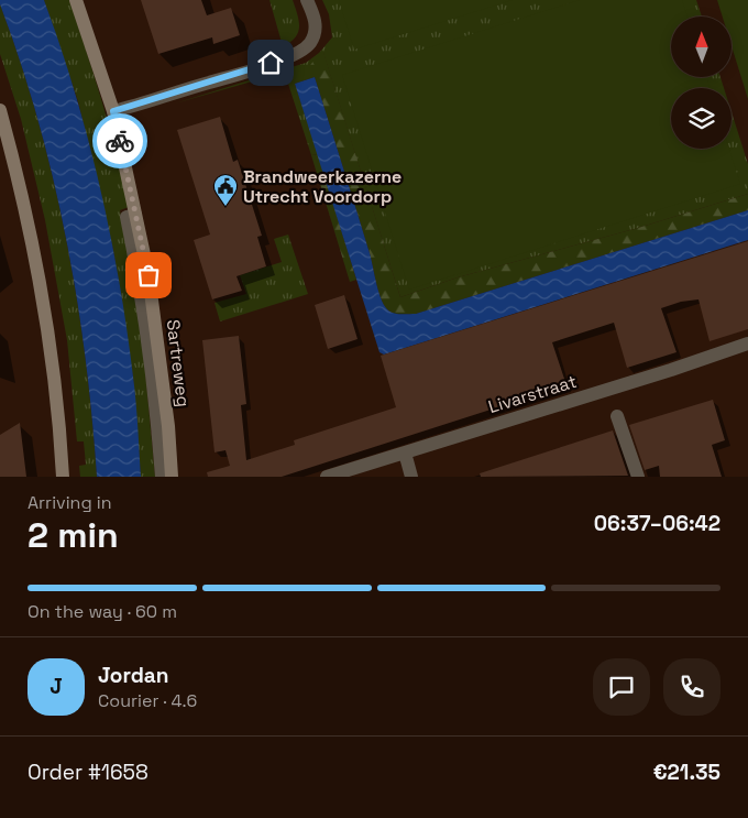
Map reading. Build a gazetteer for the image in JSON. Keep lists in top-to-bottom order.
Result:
{
  "streets": {
    "street": ["Sartreweg", "Livarstraat"]
  },
  "places": {
    "public building": ["Brandweerkazerne Utrecht Voordorp"]
  },
  "north": "top",
  "page": {
    "heading": ["2 min", "Arriving in", "06:37–06:42"],
    "panel": [
      "Jordan",
      "Courier · 4.6",
      "Order #1658",
      "€21.35"
    ],
    "bar": "On the way · 60 m",
    "round": "J"
  }
}
